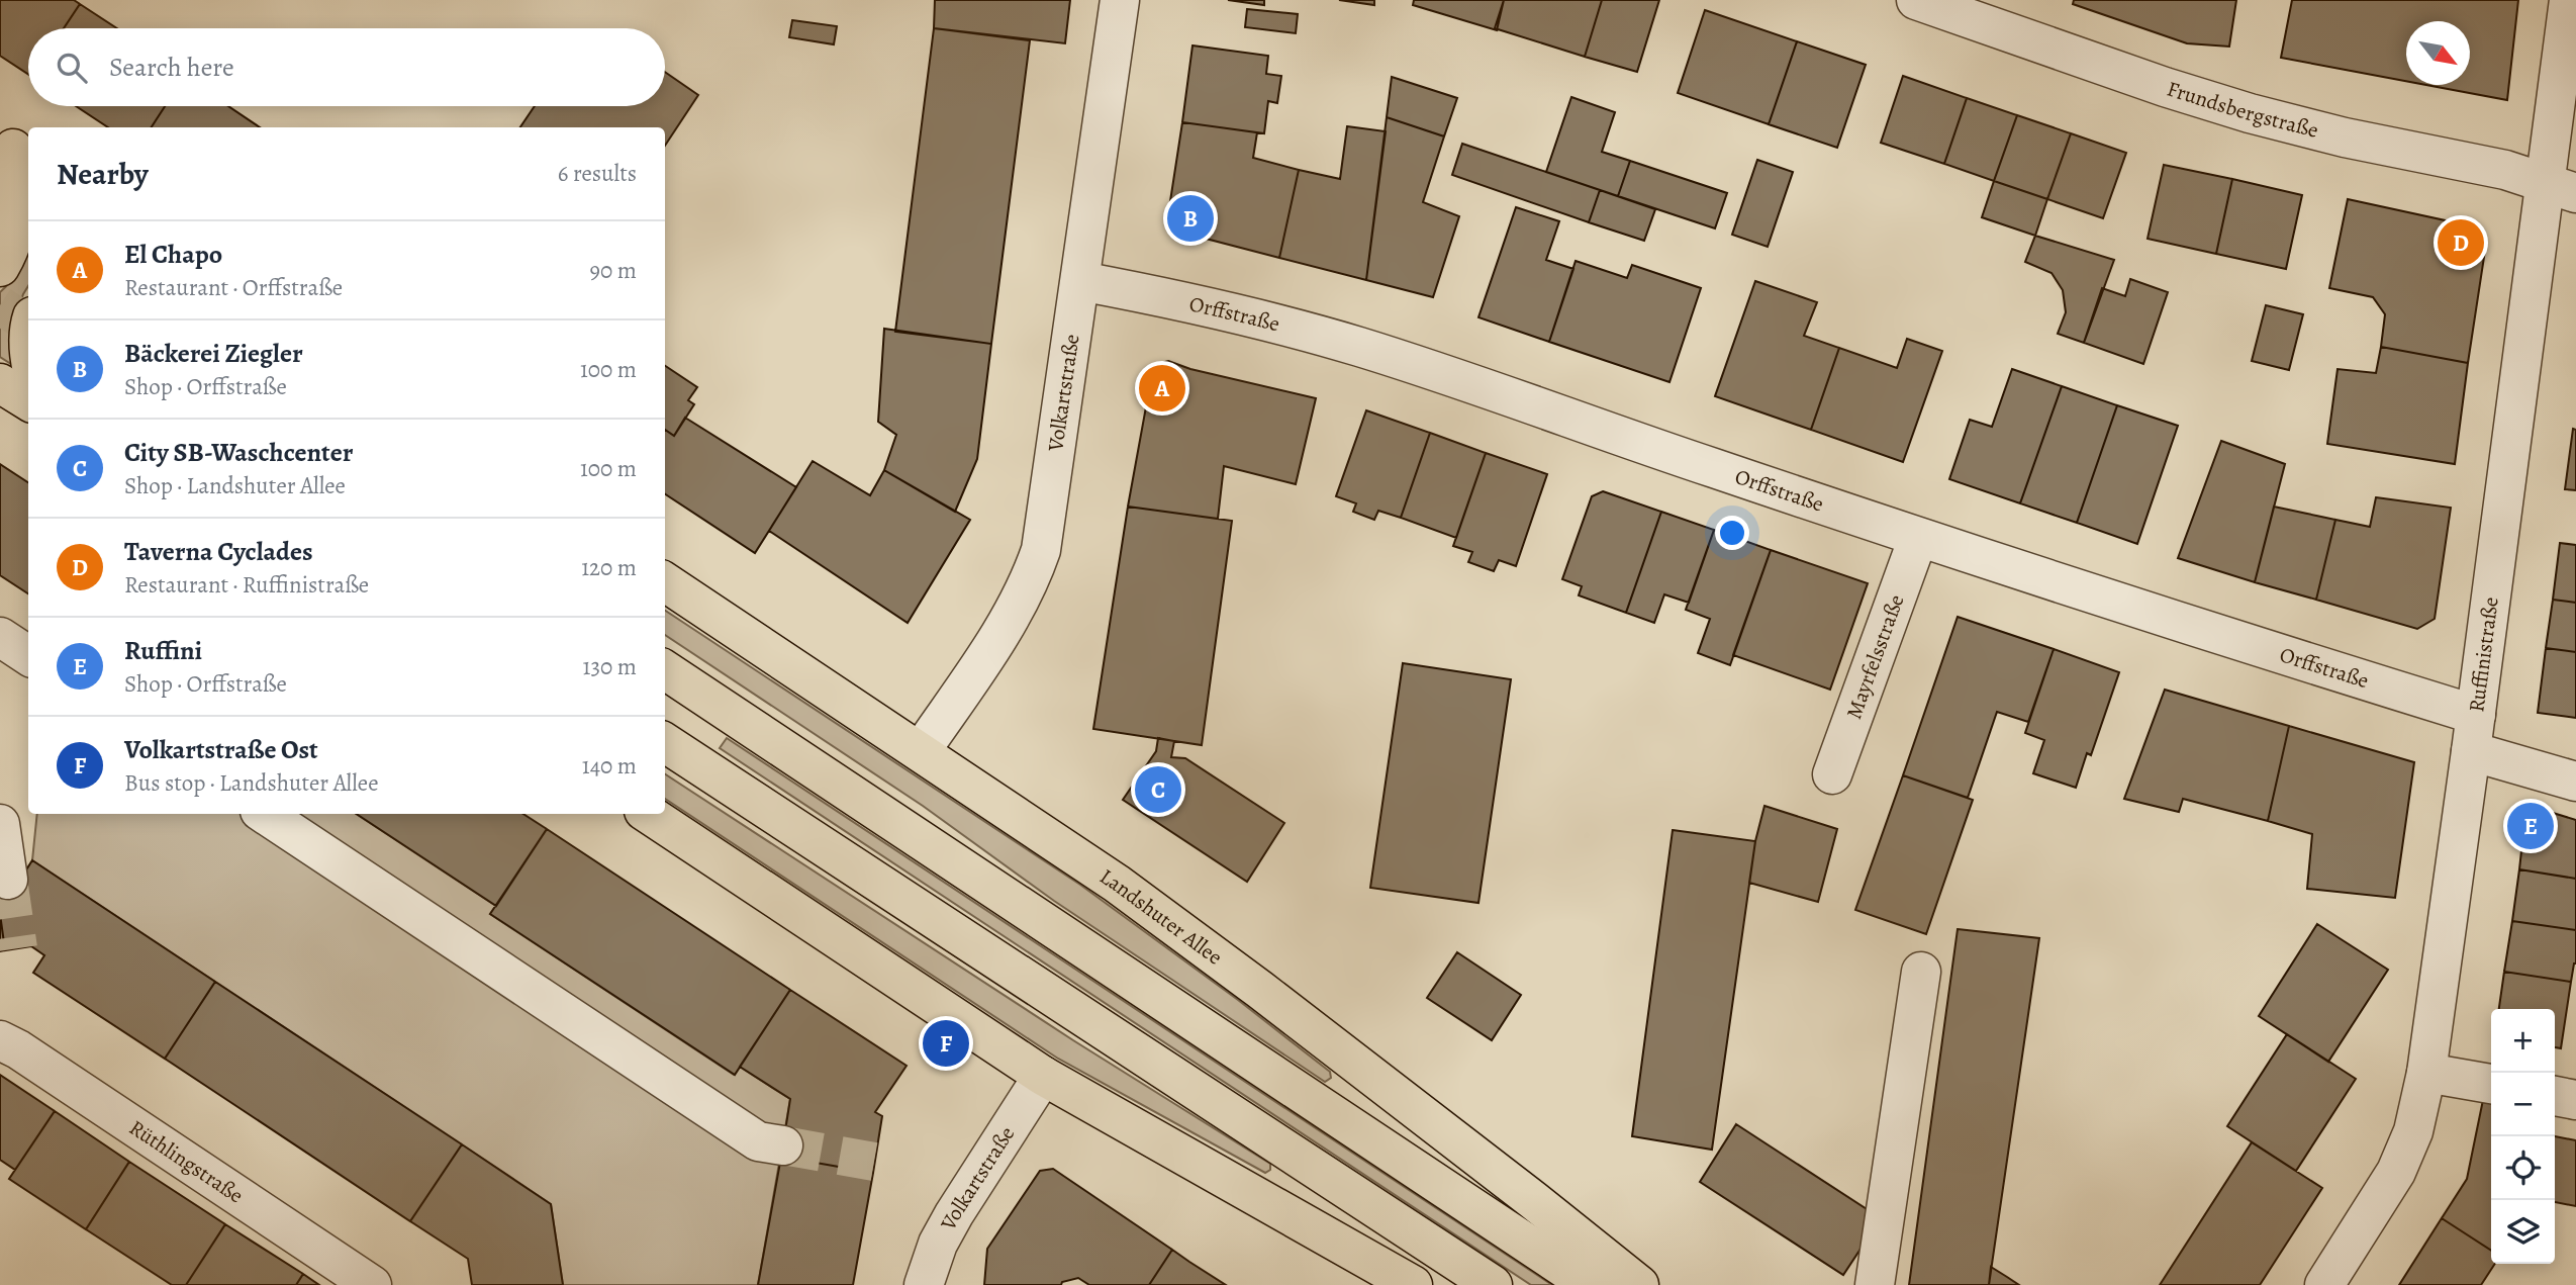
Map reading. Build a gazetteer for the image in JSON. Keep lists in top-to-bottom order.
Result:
{
  "streets": {
    "main road": ["Landshuter Allee"],
    "street": [
      "Frundsbergstraße",
      "Orffstraße",
      "Volkartstraße",
      "Ruffinistraße",
      "Mayrfelsstraße",
      "Rüthlingstraße"
    ]
  },
  "crossings": [
    ["Frundsbergstraße", "Ruffinistraße"],
    ["Orffstraße", "Volkartstraße"],
    ["Orffstraße", "Ruffinistraße"],
    ["Orffstraße", "Mayrfelsstraße"],
    ["Volkartstraße", "Landshuter Allee"]
  ],
  "north": "bottom right",
  "page": {
    "search": "Search here",
    "heading": ["Nearby", "6 results"],
    "pins": [
      "B",
      "D",
      "A",
      "C",
      "E",
      "F"
    ],
    "list": [
      {
        "mark": "A",
        "name": "El Chapo",
        "note": "Restaurant · Orffstraße",
        "value": "90 m"
      },
      {
        "mark": "B",
        "name": "Bäckerei Ziegler",
        "note": "Shop · Orffstraße",
        "value": "100 m"
      },
      {
        "mark": "C",
        "name": "City SB-Waschcenter",
        "note": "Shop · Landshuter Allee",
        "value": "100 m"
      },
      {
        "mark": "D",
        "name": "Taverna Cyclades",
        "note": "Restaurant · Ruffinistraße",
        "value": "120 m"
      },
      {
        "mark": "E",
        "name": "Ruffini",
        "note": "Shop · Orffstraße",
        "value": "130 m"
      },
      {
        "mark": "F",
        "name": "Volkartstraße Ost",
        "note": "Bus stop · Landshuter Allee",
        "value": "140 m"
      }
    ],
    "map_buttons": ["+", "−"]
  }
}
